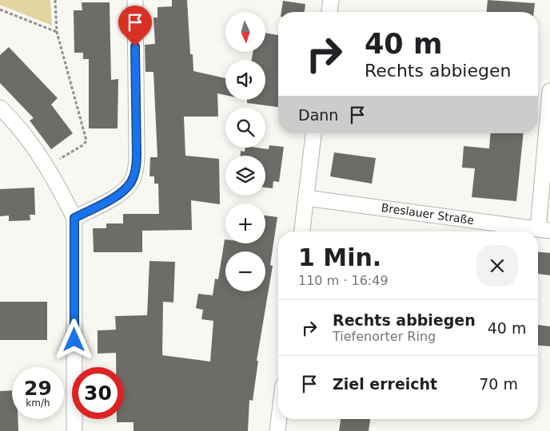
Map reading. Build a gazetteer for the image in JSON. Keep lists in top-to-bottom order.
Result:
{
  "streets": {
    "street": ["Breslauer Straße"]
  },
  "north": "bottom",
  "page": {
    "map_buttons": ["+", "−"],
    "turn": ["40 m", "Rechts abbiegen"],
    "then": "Dann",
    "heading": ["1 Min.", "110 m · 16:49"],
    "list": [
      {
        "name": "Rechts abbiegen",
        "note": "Tiefenorter Ring",
        "value": "40 m"
      },
      {
        "name": "Ziel erreicht",
        "value": "70 m"
      }
    ],
    "speed": "29 km/h",
    "limit": "30"
  }
}
